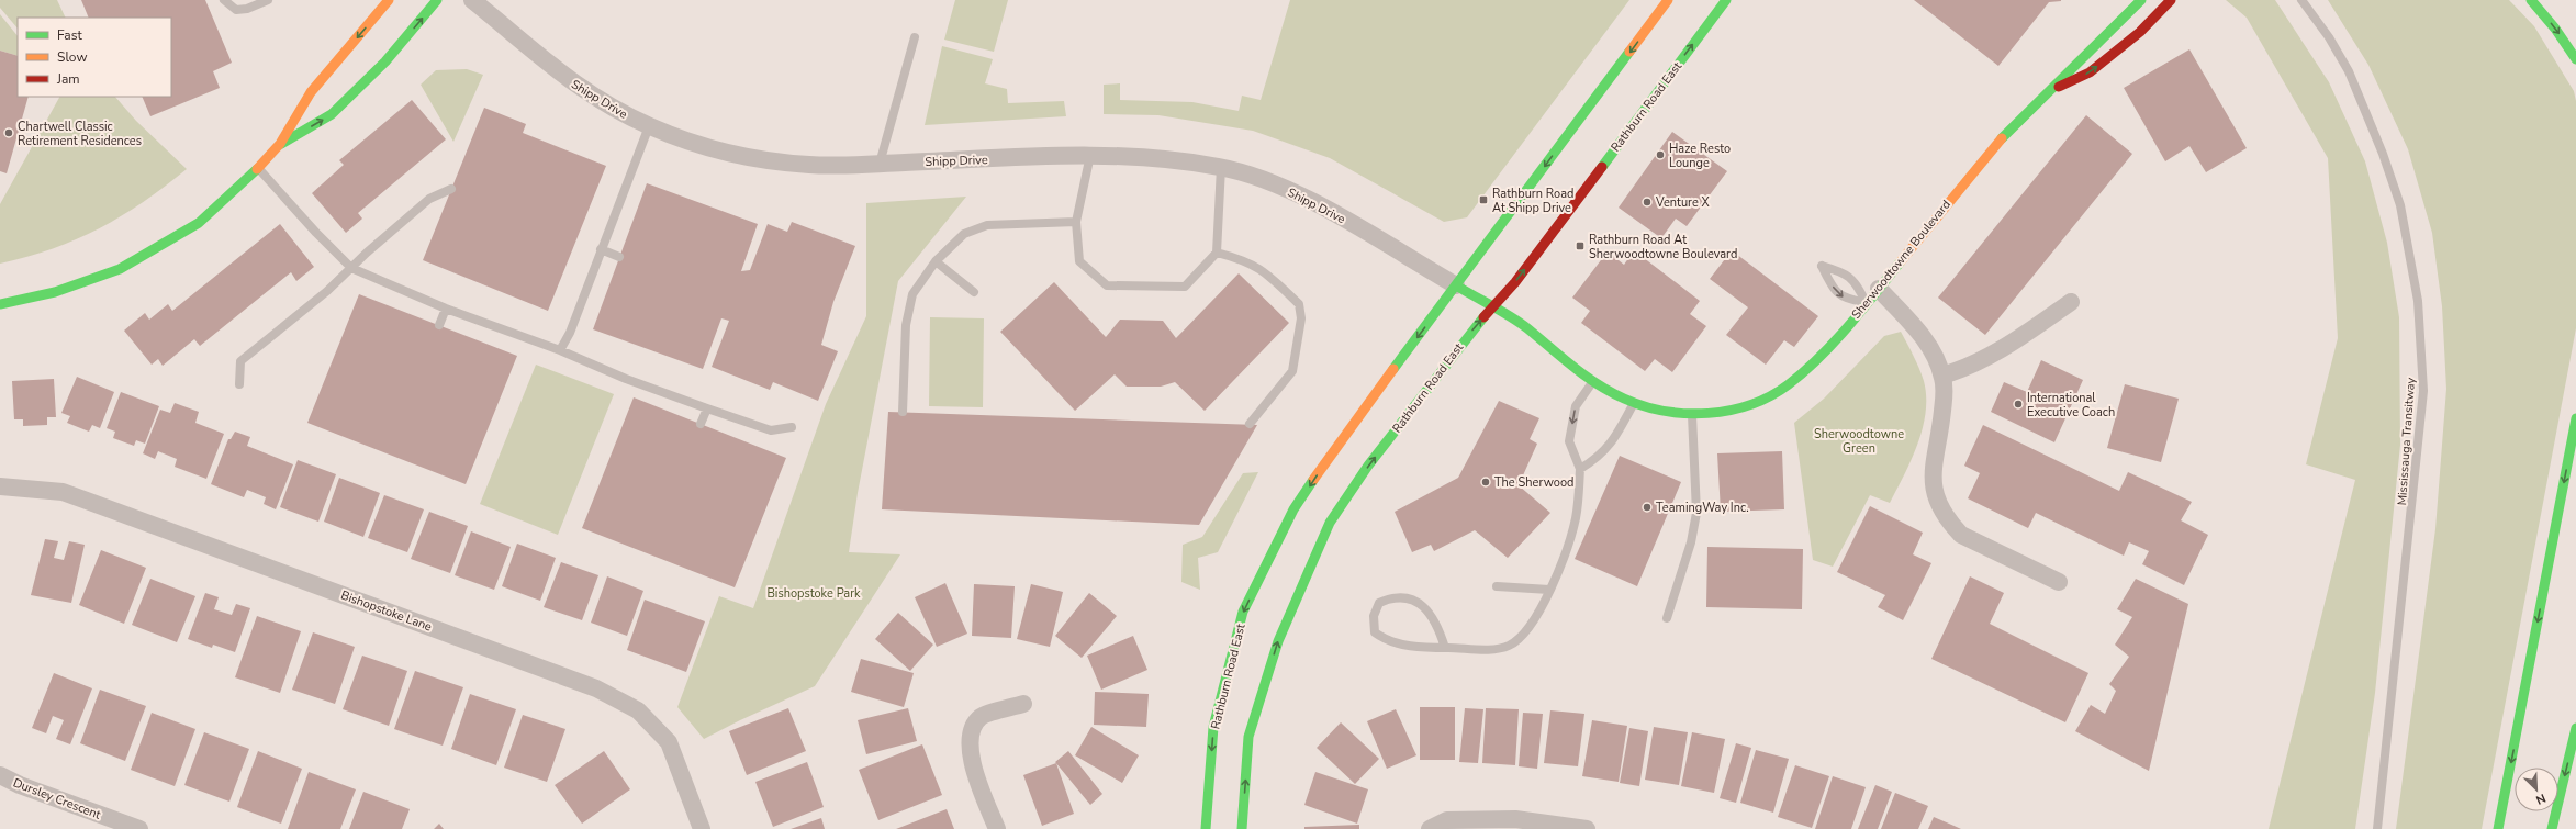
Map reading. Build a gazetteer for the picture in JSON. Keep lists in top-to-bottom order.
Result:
{
  "streets": {
    "main road": ["Rathburn Road East", "Sherwoodtowne Boulevard"],
    "street": ["Shipp Drive", "Bishopstoke Lane", "Dursley Crescent"],
    "lane": ["Mississauga Transitway"]
  },
  "crossings": [
    ["Shipp Drive", "Rathburn Road East"],
    ["Shipp Drive", "Sherwoodtowne Boulevard"],
    ["Rathburn Road East", "Sherwoodtowne Boulevard"]
  ],
  "parks": ["Sherwoodtowne Green", "Bishopstoke Park"],
  "places": {
    "other": [
      "Chartwell Classic Retirement Residences",
      "Haze Resto Lounge",
      "Venture X",
      "International Executive Coach",
      "The Sherwood",
      "TeamingWay Inc."
    ],
    "transit": ["Rathburn Road At Shipp Drive", "Rathburn Road At Sherwoodtowne Boulevard"]
  },
  "legend": ["Fast", "Slow", "Jam"],
  "north": "bottom right"
}
